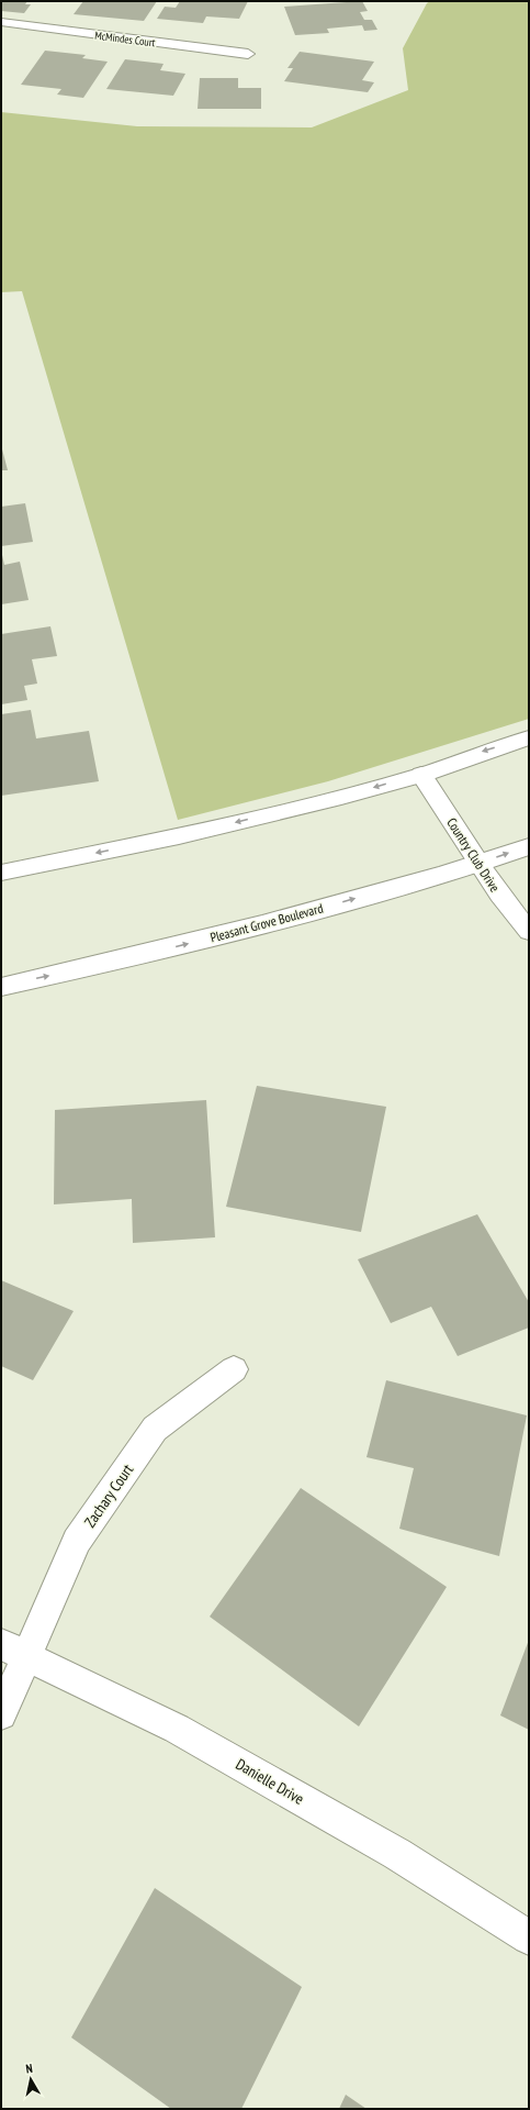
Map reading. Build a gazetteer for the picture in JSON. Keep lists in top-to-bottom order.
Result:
{
  "streets": {
    "street": [
      "McMindes Court",
      "Country Club Drive",
      "Pleasant Grove Boulevard",
      "Zachary Court",
      "Danielle Drive"
    ]
  },
  "crossings": [
    ["Country Club Drive", "Pleasant Grove Boulevard"],
    ["Zachary Court", "Danielle Drive"]
  ],
  "north": "top"
}
